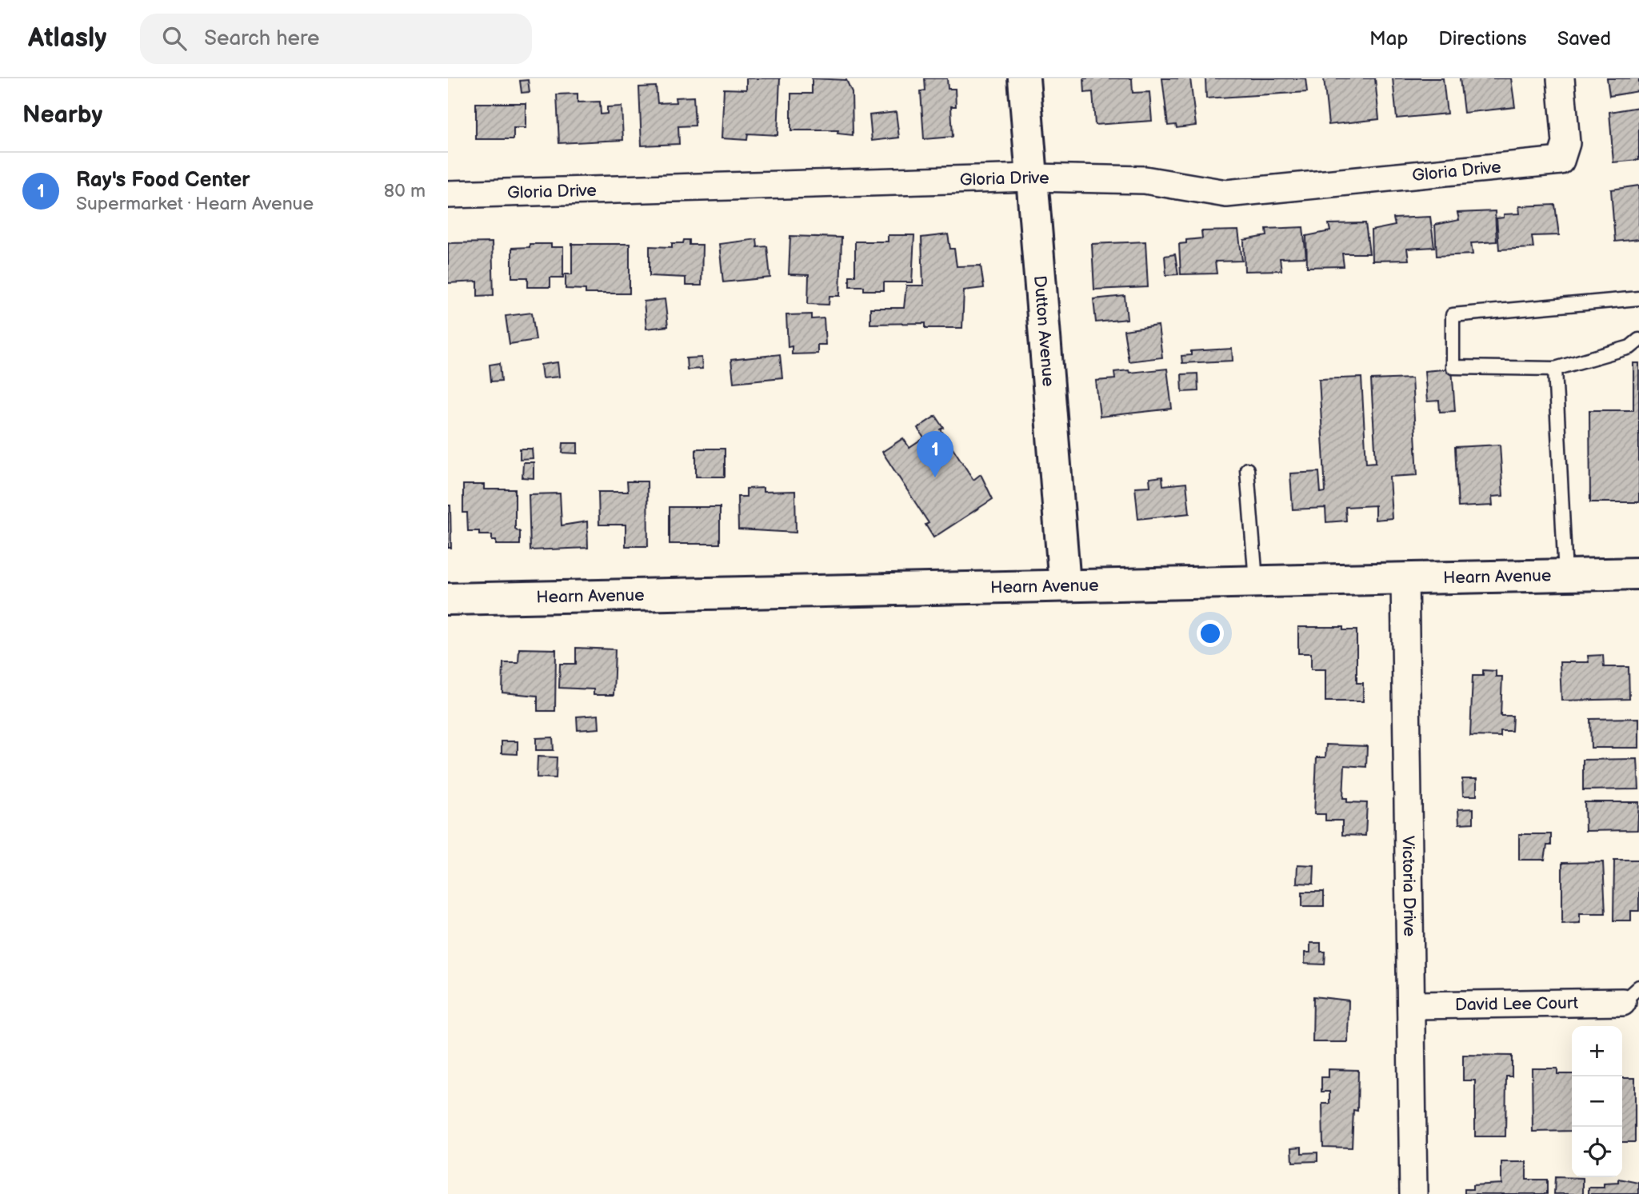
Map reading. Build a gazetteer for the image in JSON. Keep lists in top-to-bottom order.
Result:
{
  "streets": {
    "main road": ["Dutton Avenue", "Hearn Avenue"],
    "street": ["Gloria Drive", "Victoria Drive", "David Lee Court"]
  },
  "crossings": [
    ["Gloria Drive", "Dutton Avenue"],
    ["Dutton Avenue", "Hearn Avenue"],
    ["Hearn Avenue", "Victoria Drive"],
    ["Victoria Drive", "David Lee Court"]
  ],
  "page": {
    "header": "Atlasly",
    "search": "Search here",
    "nav": ["Map", "Directions", "Saved"],
    "heading": "Nearby",
    "list": [
      {
        "mark": "1",
        "name": "Ray's Food Center",
        "note": "Supermarket · Hearn Avenue",
        "value": "80 m"
      }
    ],
    "pins": "1",
    "map_buttons": ["+", "−"]
  }
}
